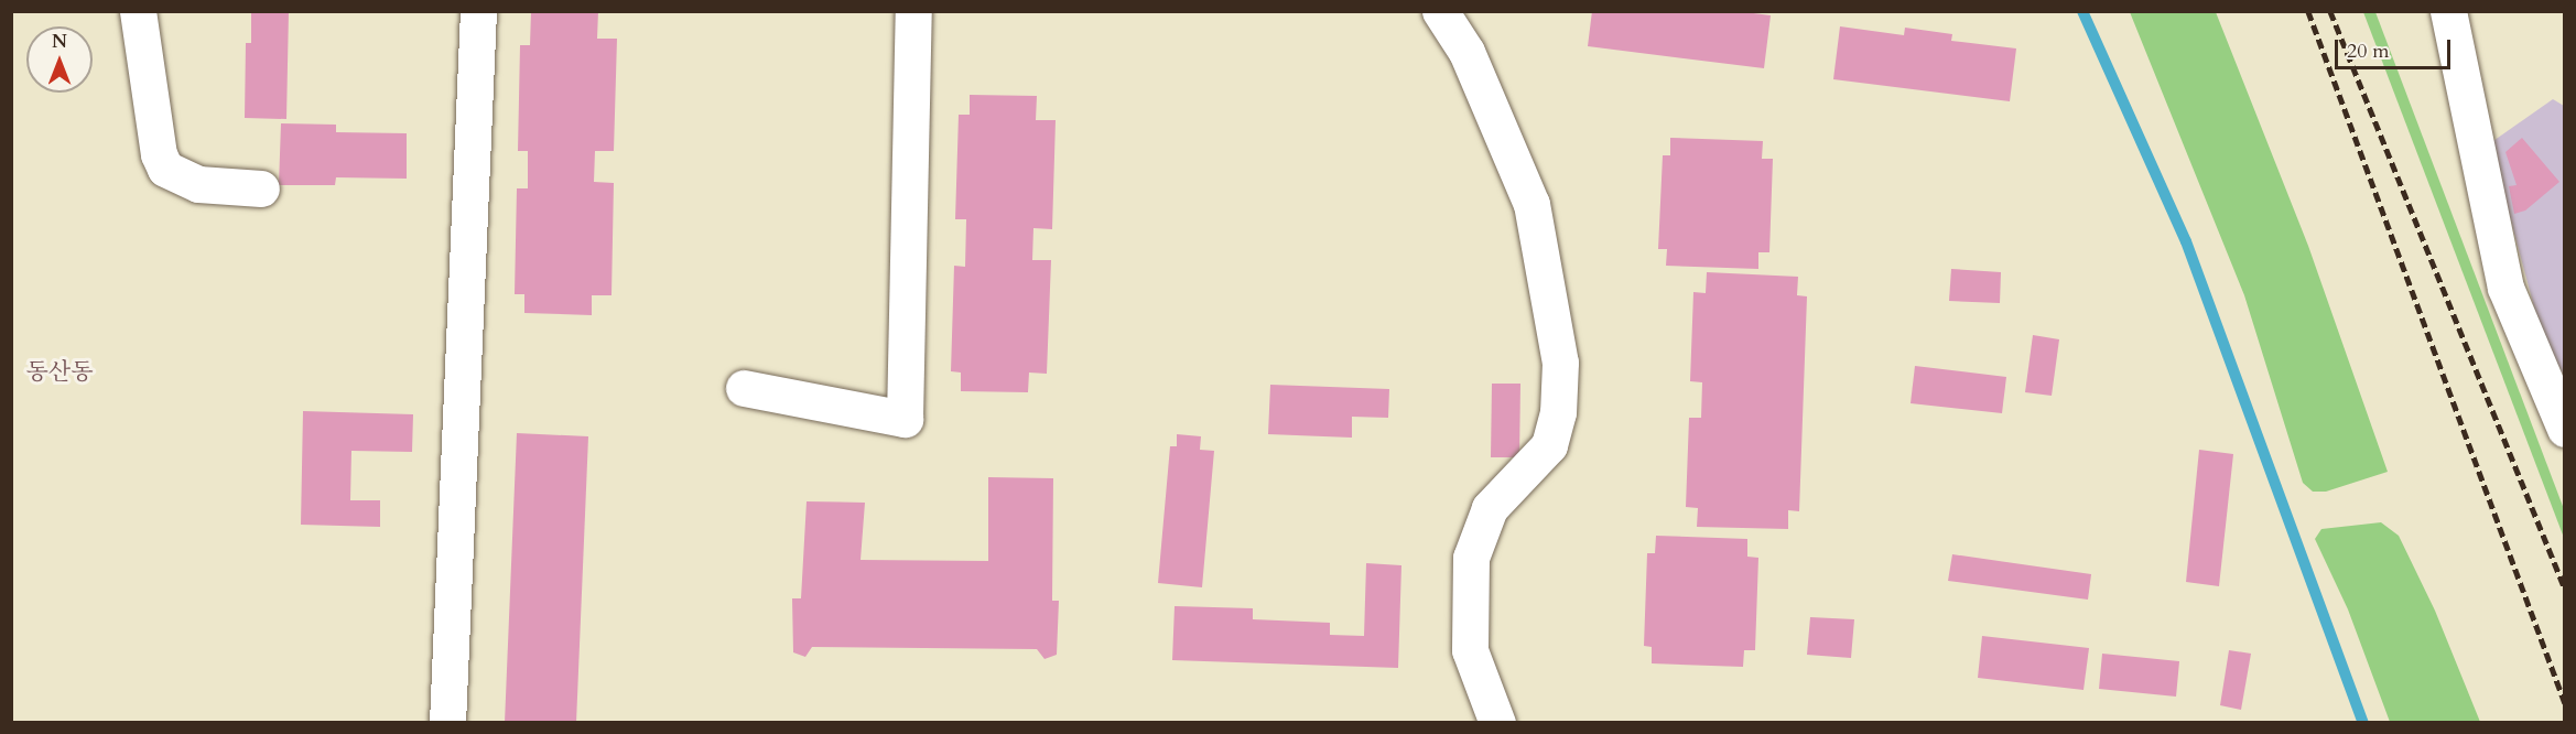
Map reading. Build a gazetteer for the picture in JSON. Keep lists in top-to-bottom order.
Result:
{
  "districts": ["동산동"],
  "scale_bar": "20 m",
  "north": "top"
}
